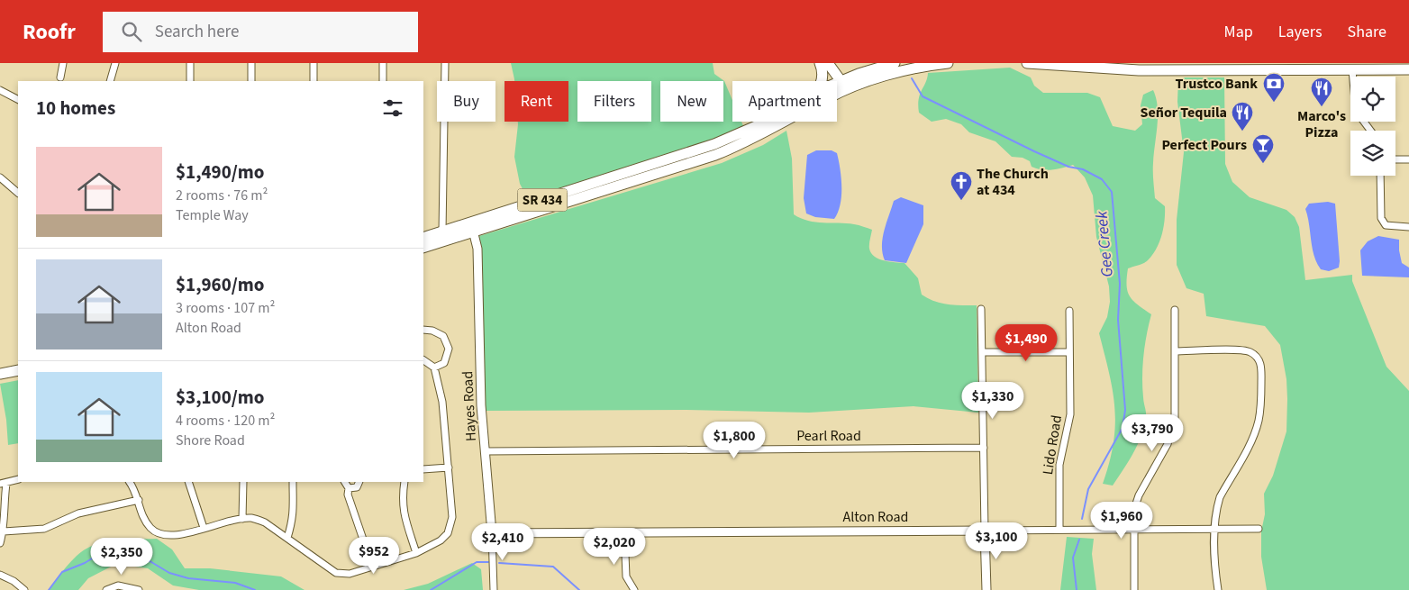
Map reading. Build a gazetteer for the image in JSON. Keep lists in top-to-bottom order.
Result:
{
  "streets": {
    "main road": ["SR 434"],
    "street": [
      "Hayes Road",
      "Pearl Road",
      "Lido Road",
      "Alton Road"
    ]
  },
  "crossings": [
    ["SR 434", "Hayes Road"],
    ["Hayes Road", "Pearl Road"],
    ["Hayes Road", "Alton Road"],
    ["Lido Road", "Alton Road"]
  ],
  "water": ["Gee Creek"],
  "places": {
    "bank": ["Trustco Bank"],
    "restaurant": ["Marco's Pizza", "Señor Tequila"],
    "bar": ["Perfect Pours"],
    "church": ["The Church at 434"]
  },
  "page": {
    "header": "Roofr",
    "search": "Search here",
    "nav": ["Map", "Layers", "Share"],
    "chip": [
      "Buy",
      "Rent",
      "Filters",
      "New",
      "Apartment"
    ],
    "heading": "10 homes",
    "list": [
      {
        "name": "$1,490/mo",
        "note": "2 rooms · 76 m² · Temple Way"
      },
      {
        "name": "$1,960/mo",
        "note": "3 rooms · 107 m² · Alton Road"
      },
      {
        "name": "$3,100/mo",
        "note": "4 rooms · 120 m² · Shore Road"
      }
    ],
    "price": [
      "$1,490",
      "$1,330",
      "$3,790",
      "$1,800",
      "$1,960",
      "$3,100",
      "$2,410",
      "$2,020",
      "$952",
      "$2,350"
    ]
  }
}
